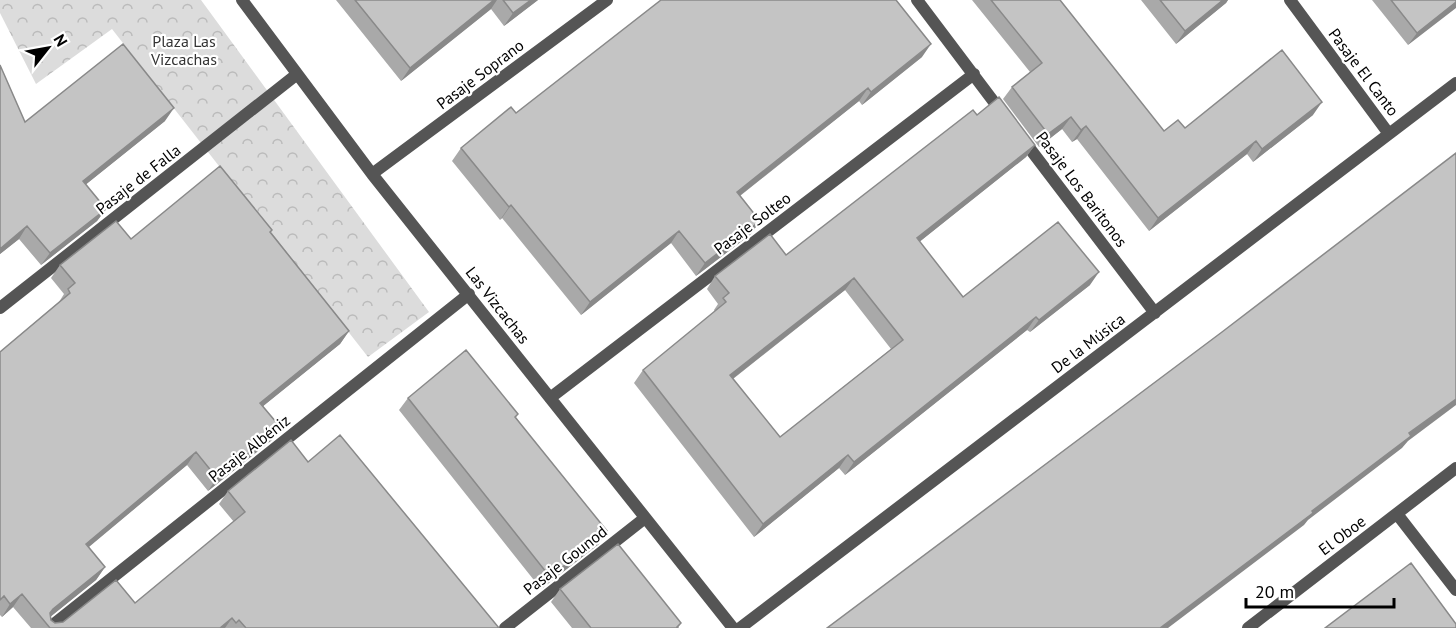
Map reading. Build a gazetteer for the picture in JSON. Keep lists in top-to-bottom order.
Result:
{
  "streets": {
    "street": [
      "Pasaje El Canto",
      "Pasaje Soprano",
      "Pasaje de Falla",
      "Pasaje Los Baritonos",
      "Pasaje Solteo",
      "Las Vizcachas",
      "De la Música",
      "Pasaje Albéniz",
      "El Oboe",
      "Pasaje Gounod"
    ]
  },
  "crossings": [
    ["Pasaje El Canto", "De la Música"],
    ["Pasaje Soprano", "Las Vizcachas"],
    ["Pasaje de Falla", "Las Vizcachas"],
    ["Pasaje Los Baritonos", "Pasaje Solteo"],
    ["Pasaje Los Baritonos", "De la Música"],
    ["Pasaje Solteo", "Las Vizcachas"],
    ["Las Vizcachas", "Pasaje Albéniz"],
    ["Las Vizcachas", "Pasaje Gounod"]
  ],
  "parks": ["Plaza Las Vizcachas"],
  "scale_bar": "20 m",
  "north": "top right"
}
